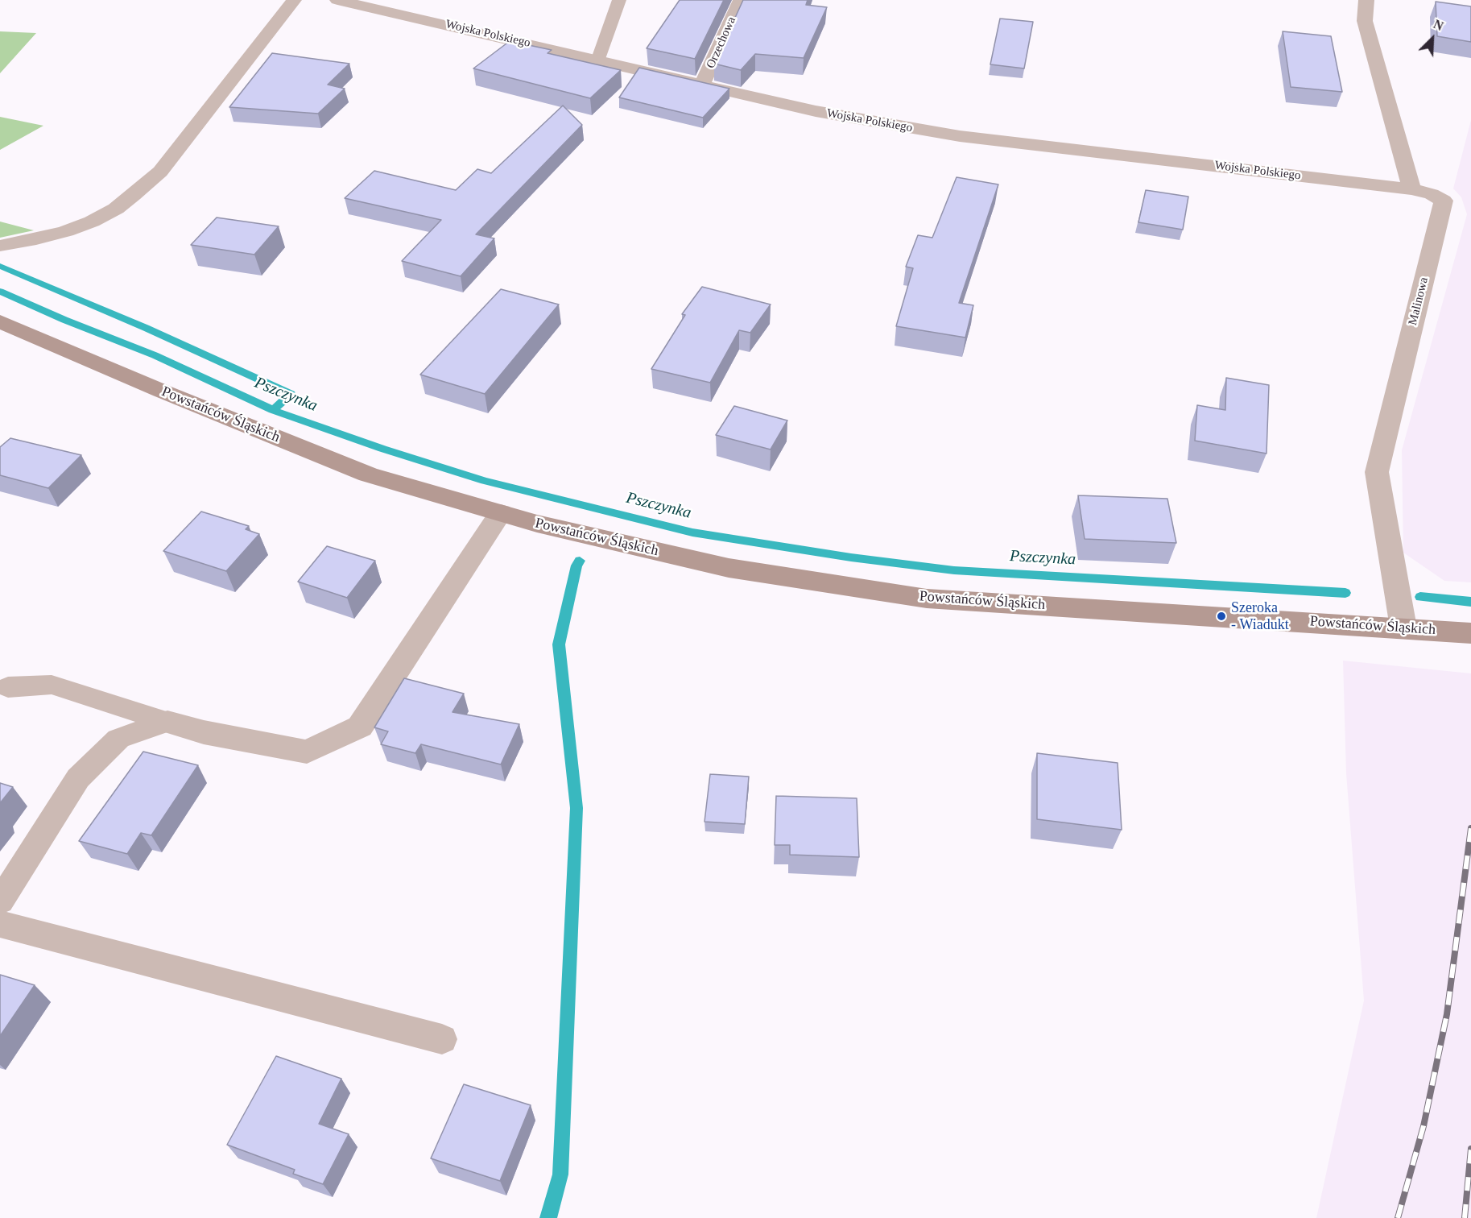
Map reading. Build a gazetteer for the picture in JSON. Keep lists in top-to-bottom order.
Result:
{
  "streets": {
    "street": [
      "Wojska Polskiego",
      "Orzechowa",
      "Malinowa",
      "Powstańców Śląskich"
    ]
  },
  "crossings": [
    ["Wojska Polskiego", "Orzechowa"],
    ["Wojska Polskiego", "Malinowa"],
    ["Malinowa", "Powstańców Śląskich"]
  ],
  "water": ["Pszczynka"],
  "places": ["Szeroka - Wiadukt"],
  "north": "top right"
}
